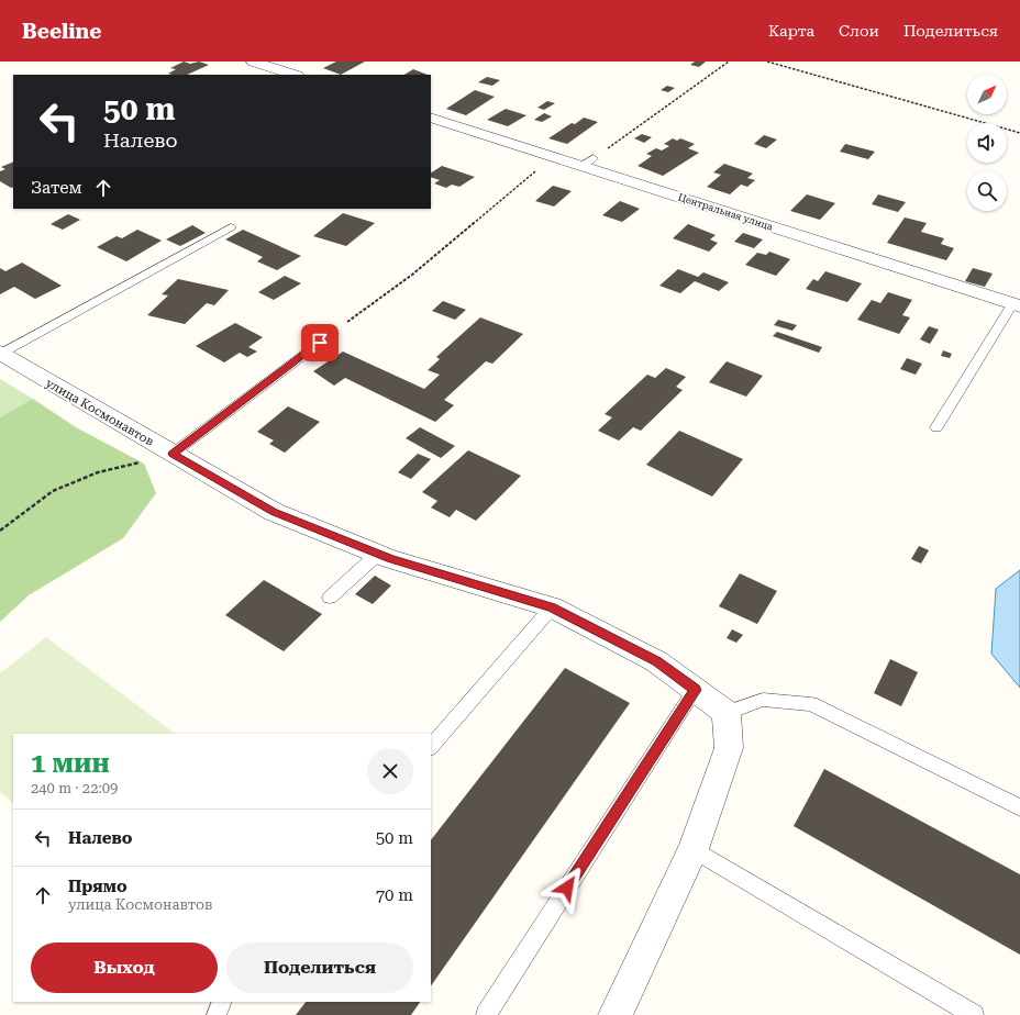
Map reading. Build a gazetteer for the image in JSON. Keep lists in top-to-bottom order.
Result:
{
  "streets": {
    "street": ["Центральная улица", "улица Космонавтов"]
  },
  "north": "top right",
  "page": {
    "header": "Beeline",
    "nav": ["Карта", "Слои", "Поделиться"],
    "turn": ["50 m", "Налево"],
    "then": "Затем",
    "heading": ["1 мин", "240 m · 22:09"],
    "list": [
      {
        "name": "Налево",
        "value": "50 m"
      },
      {
        "name": "Прямо",
        "note": "улица Космонавтов",
        "value": "70 m"
      }
    ],
    "buttons": ["Выход", "Поделиться"]
  }
}
